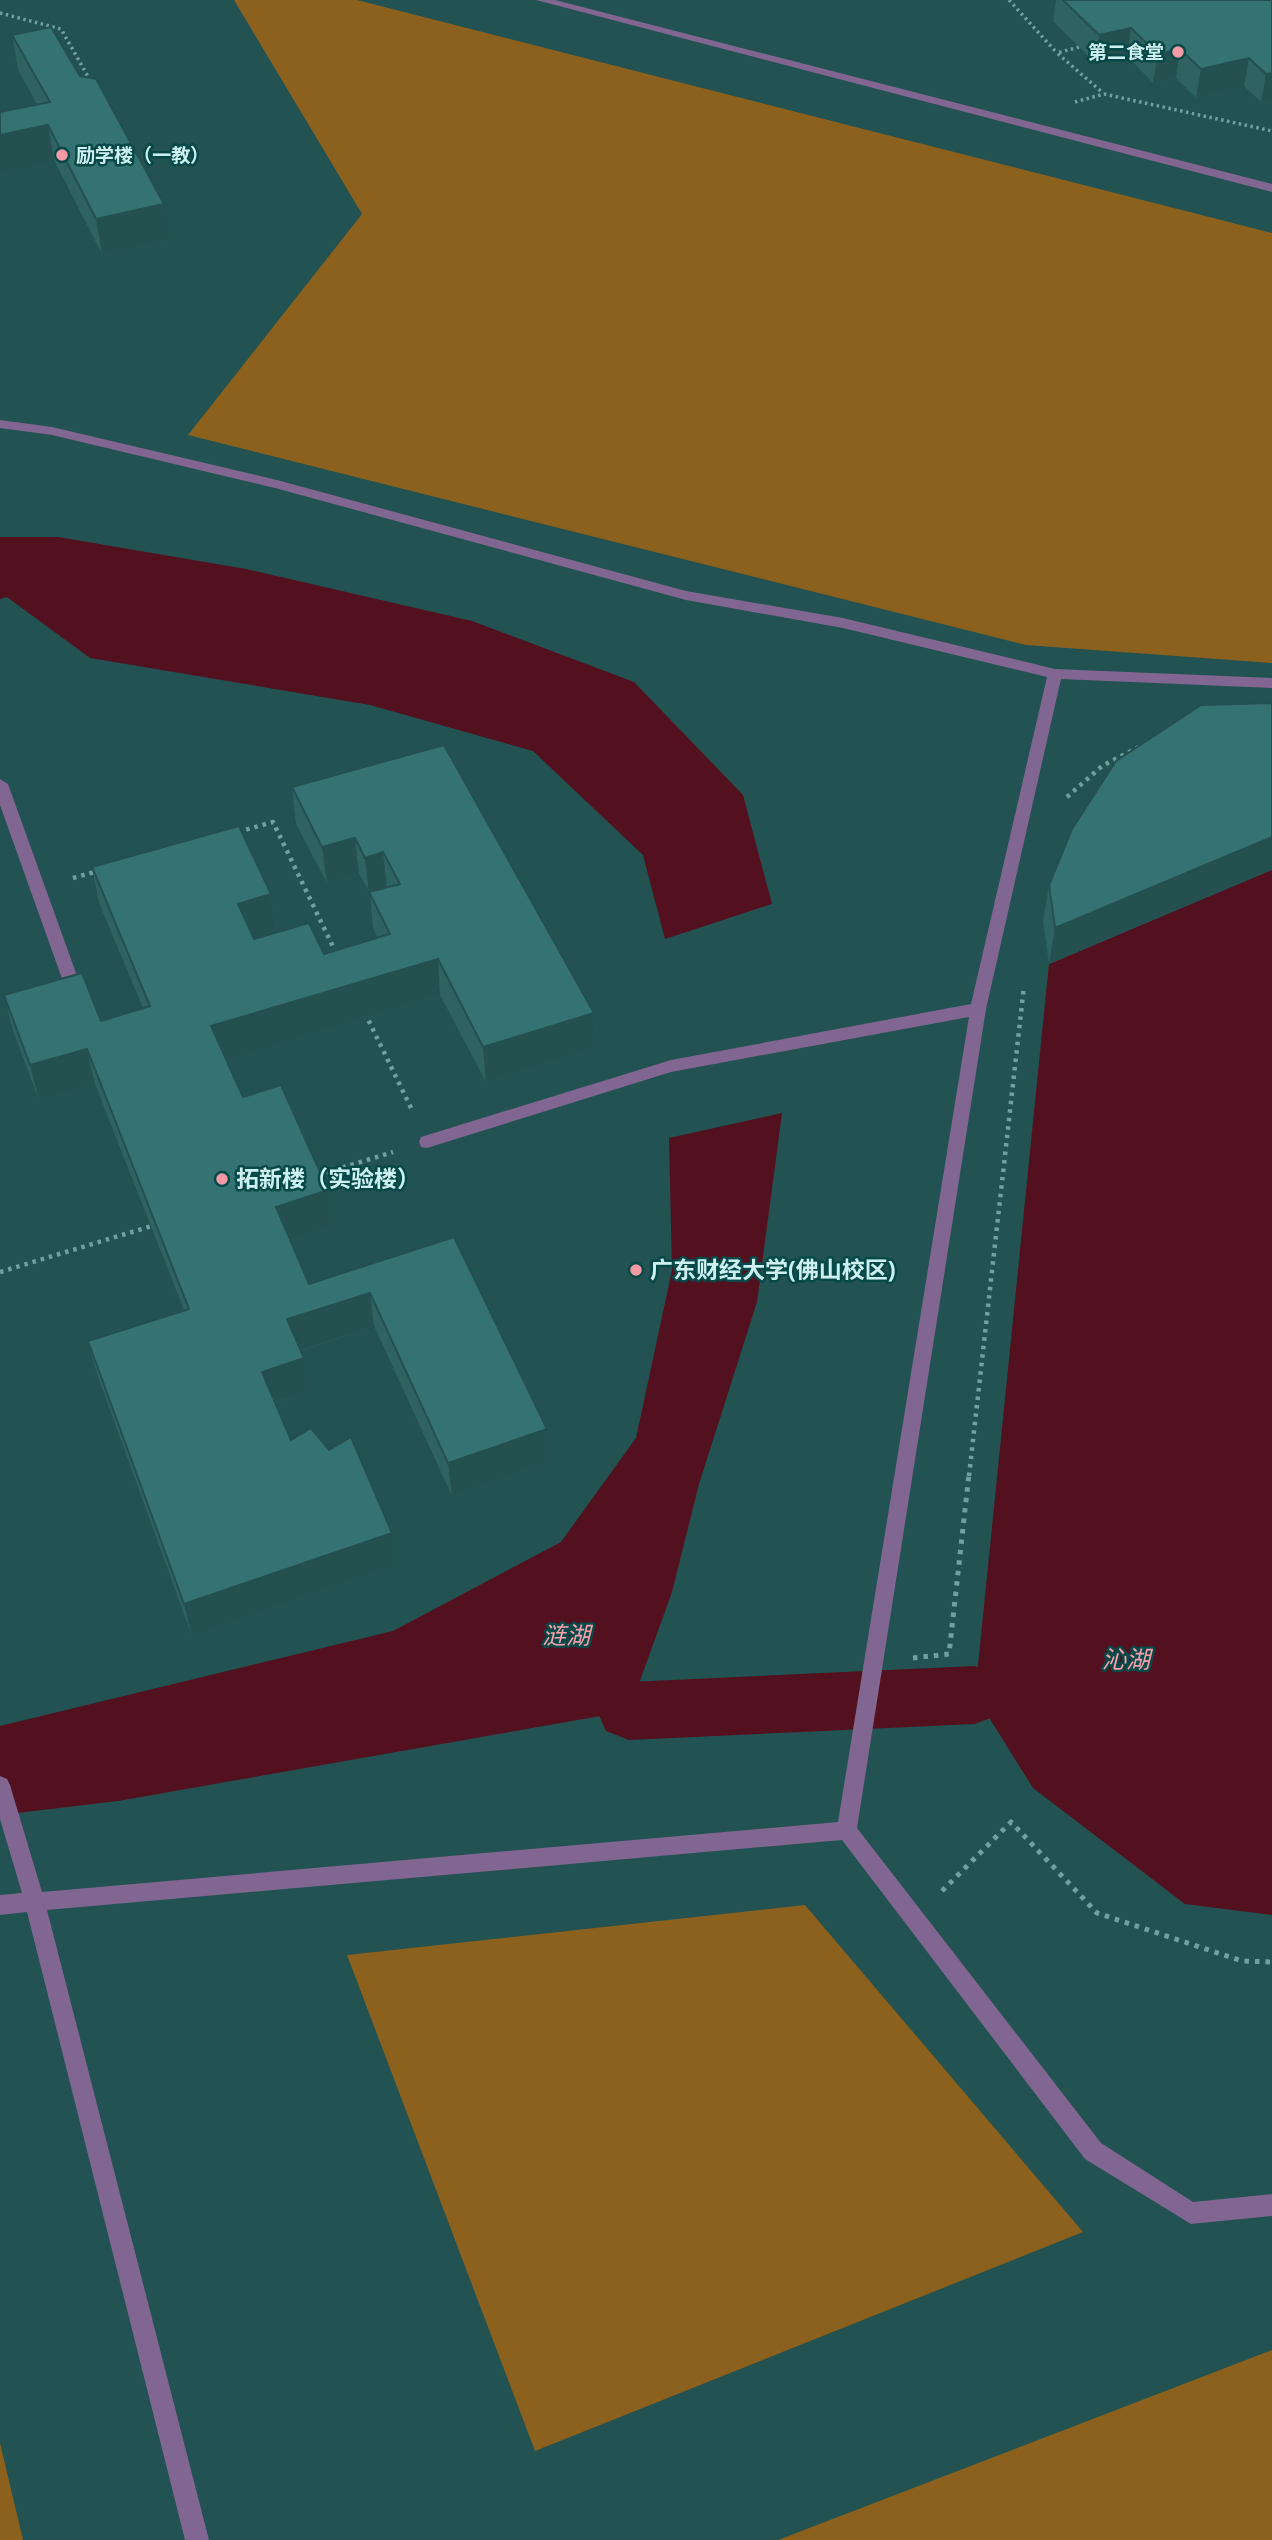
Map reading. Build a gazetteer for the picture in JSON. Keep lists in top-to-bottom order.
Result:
{
  "water": ["涟湖", "沁湖"],
  "places": [
    "第二食堂",
    "励学楼（一教）",
    "拓新楼（实验楼）",
    "广东财经大学(佛山校区)"
  ]
}
